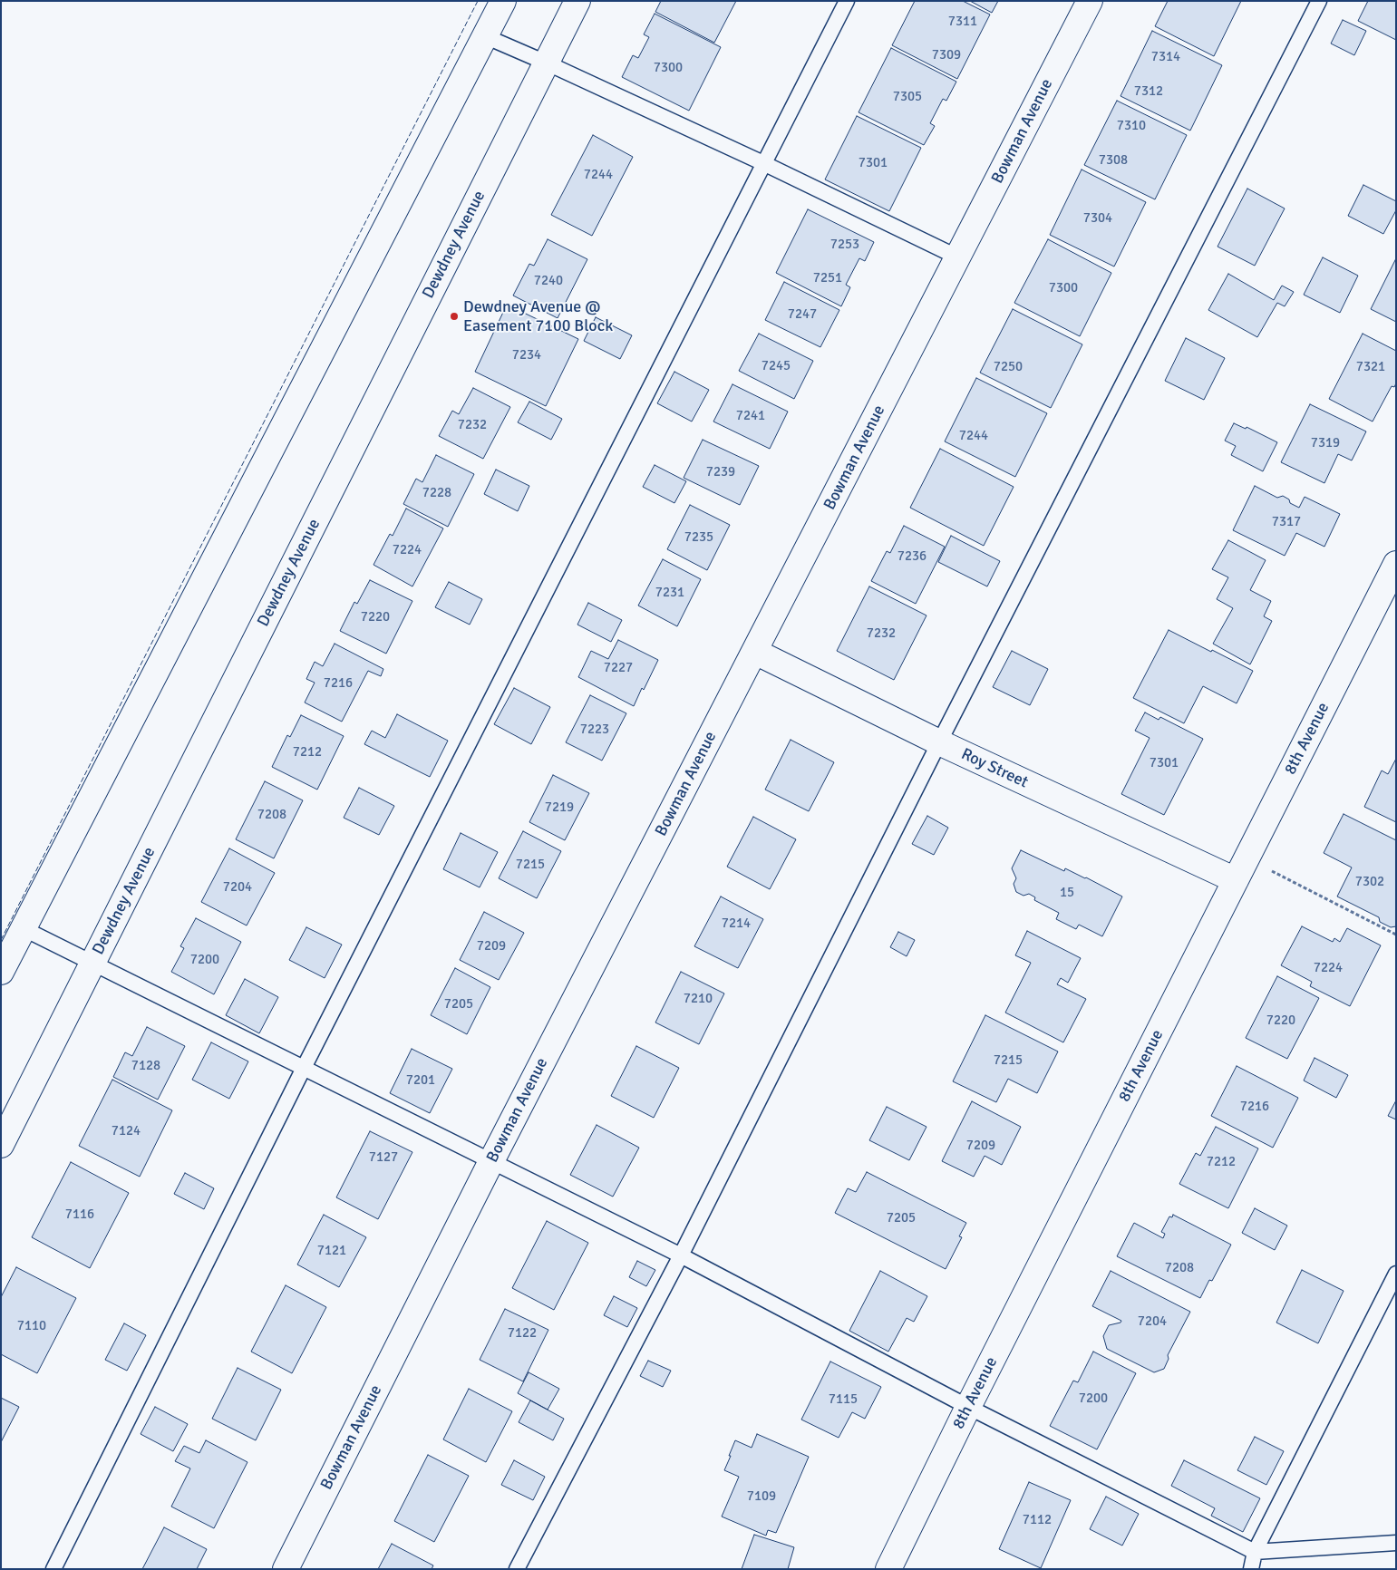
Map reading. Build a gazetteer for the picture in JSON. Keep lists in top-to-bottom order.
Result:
{
  "streets": {
    "street": [
      "Bowman Avenue",
      "Dewdney Avenue",
      "8th Avenue",
      "Roy Street"
    ]
  },
  "crossings": [
    ["Bowman Avenue", "Roy Street"],
    ["8th Avenue", "Roy Street"]
  ],
  "places": ["Dewdney Avenue @ Easement 7100 Block"],
  "house_numbers": [
    "7311",
    "7309",
    "7314",
    "7300",
    "7312",
    "7305",
    "7310",
    "7308",
    "7301",
    "7244",
    "7304",
    "7253",
    "7251",
    "7240",
    "7300",
    "7247",
    "7234",
    "7245",
    "7250",
    "7321",
    "7241",
    "7232",
    "7244",
    "7319",
    "7239",
    "7228",
    "7317",
    "7235",
    "7224",
    "7236",
    "7231",
    "7220",
    "7232",
    "7227",
    "7216",
    "7223",
    "7212",
    "7301",
    "7219",
    "7208",
    "7215",
    "7302",
    "7204",
    "15",
    "7214",
    "7209",
    "7200",
    "7224",
    "7210",
    "7205",
    "7220",
    "7215",
    "7128",
    "7201",
    "7216",
    "7124",
    "7209",
    "7127",
    "7212",
    "7116",
    "7205",
    "7121",
    "7208",
    "7204",
    "7110",
    "7122",
    "7200",
    "7115",
    "7109",
    "7112"
  ]
}
